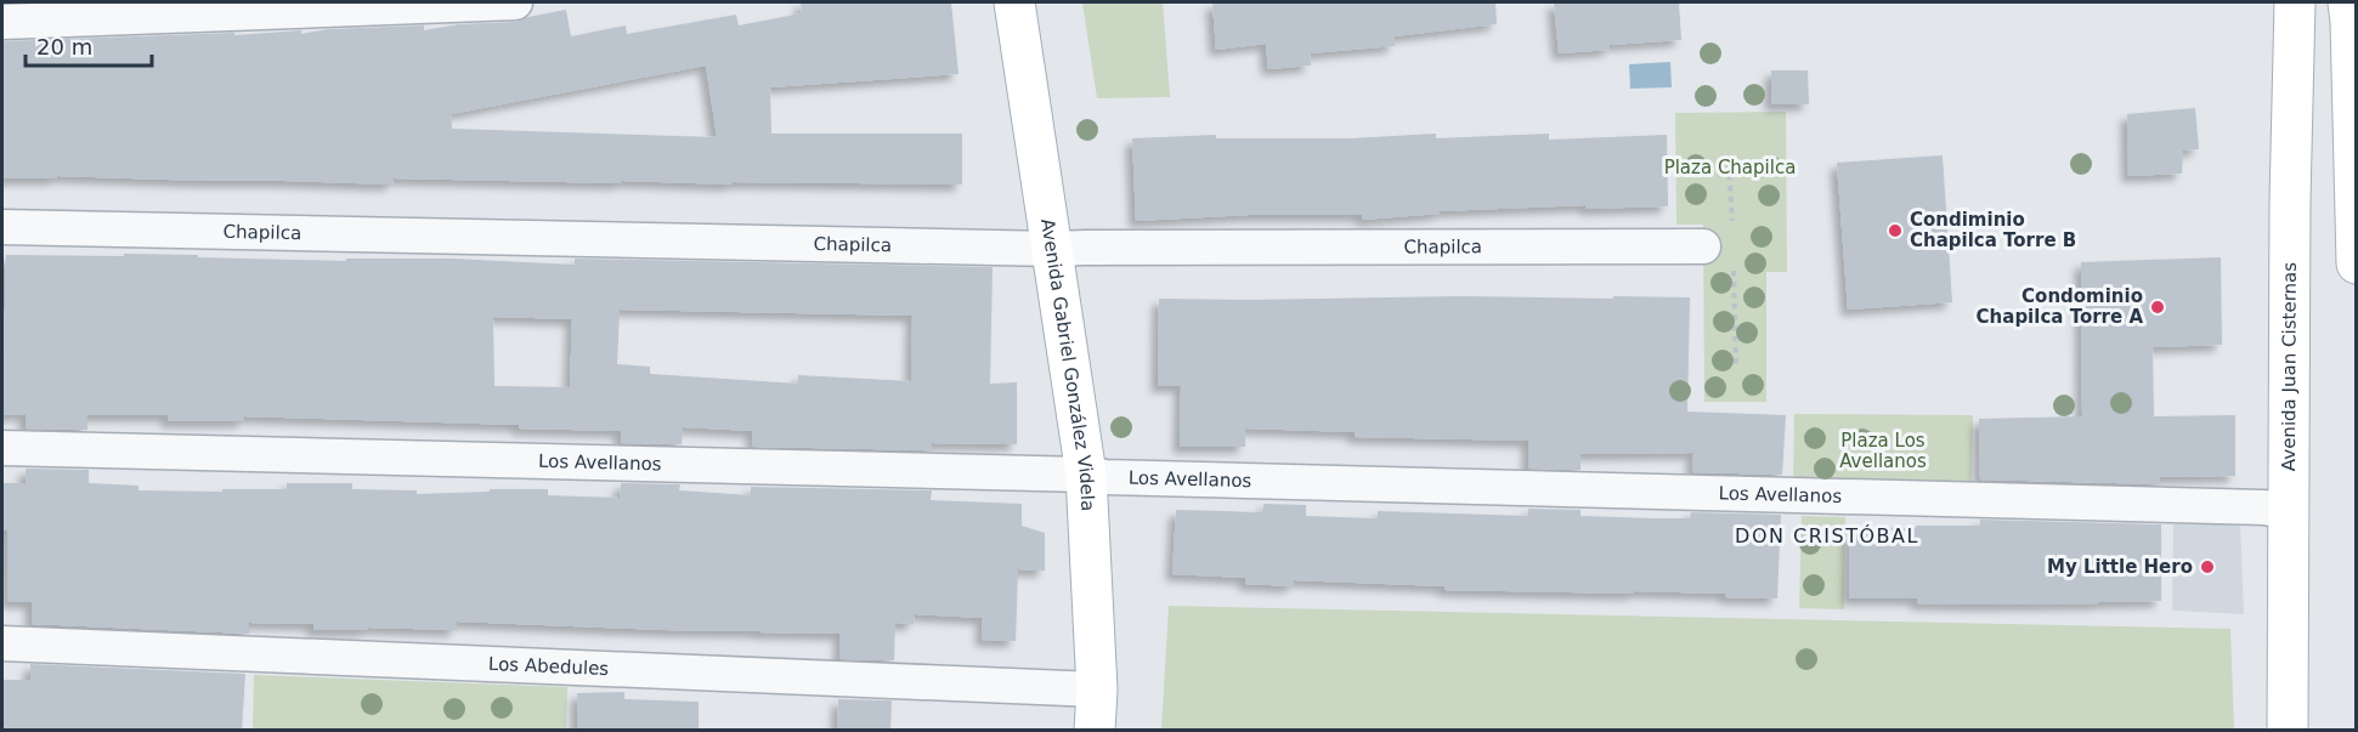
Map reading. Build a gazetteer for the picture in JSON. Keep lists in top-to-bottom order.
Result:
{
  "streets": {
    "main road": ["Avenida Gabriel González Videla", "Avenida Juan Cisternas"],
    "street": ["Chapilca", "Los Avellanos", "Los Abedules"]
  },
  "crossings": [
    ["Chapilca", "Avenida Gabriel González Videla"],
    ["Avenida Gabriel González Videla", "Los Avellanos"],
    ["Avenida Gabriel González Videla", "Los Abedules"],
    ["Avenida Juan Cisternas", "Los Avellanos"]
  ],
  "districts": ["DON CRISTÓBAL"],
  "parks": ["Plaza Chapilca", "Plaza Los Avellanos"],
  "places": ["Condiminio Chapilca Torre B", "Condominio Chapilca Torre A", "My Little Hero"],
  "scale_bar": "20 m"
}
